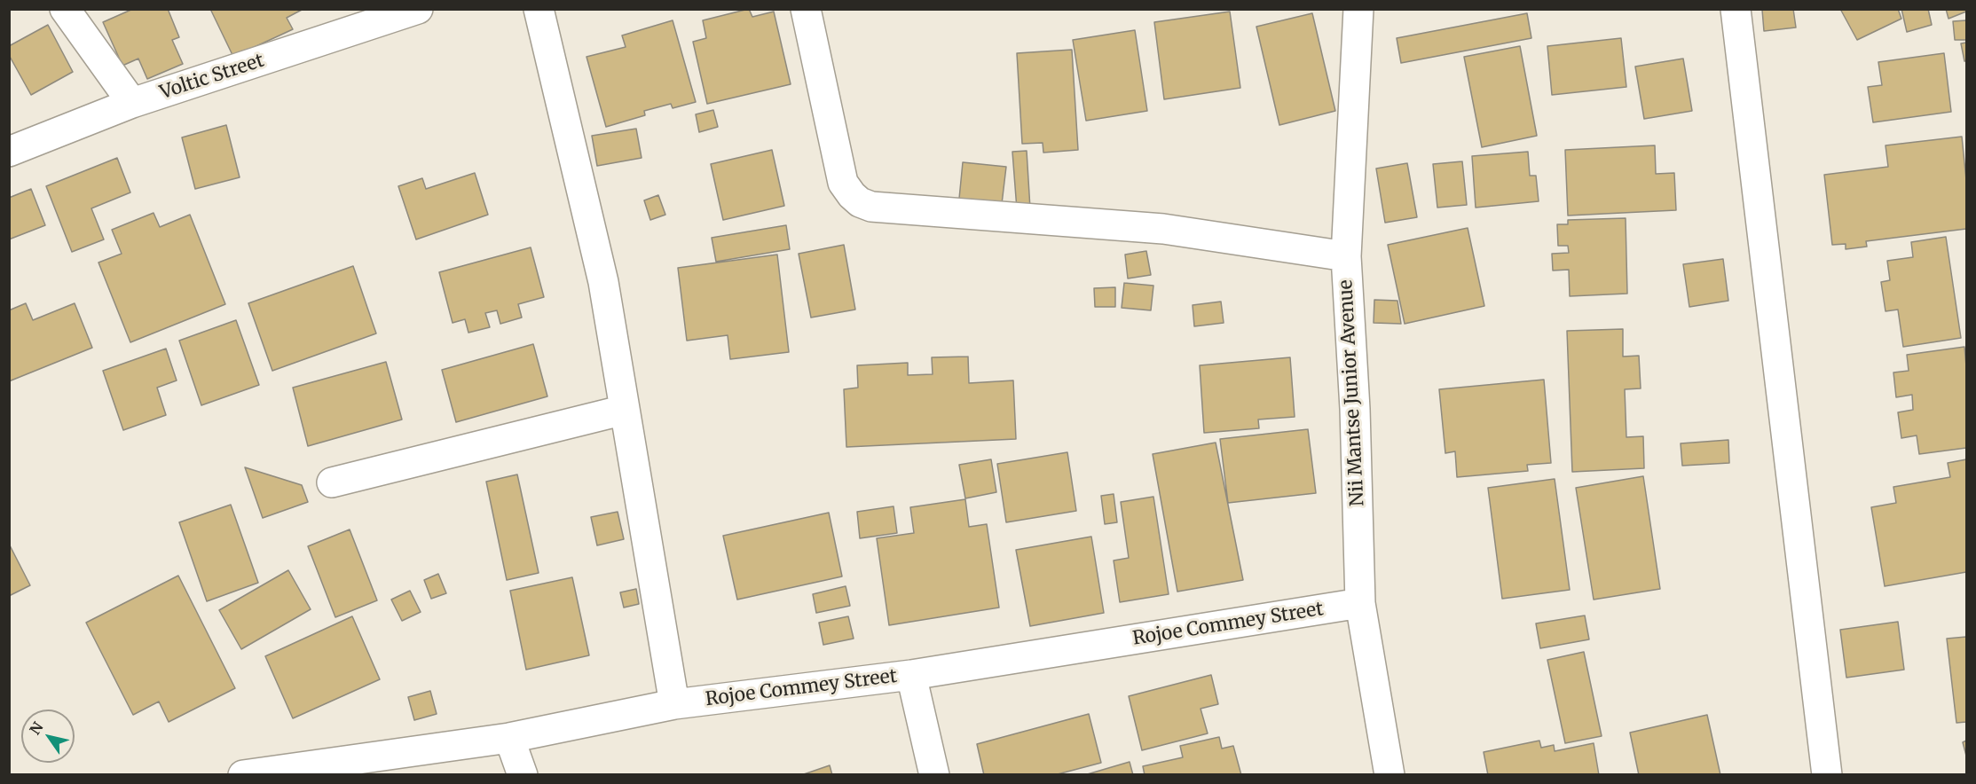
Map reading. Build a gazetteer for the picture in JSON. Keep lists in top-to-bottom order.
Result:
{
  "streets": {
    "street": ["Voltic Street", "Nii Mantse Junior Avenue", "Rojoe Commey Street"]
  },
  "crossings": [
    ["Nii Mantse Junior Avenue", "Rojoe Commey Street"]
  ],
  "north": "top left"
}
